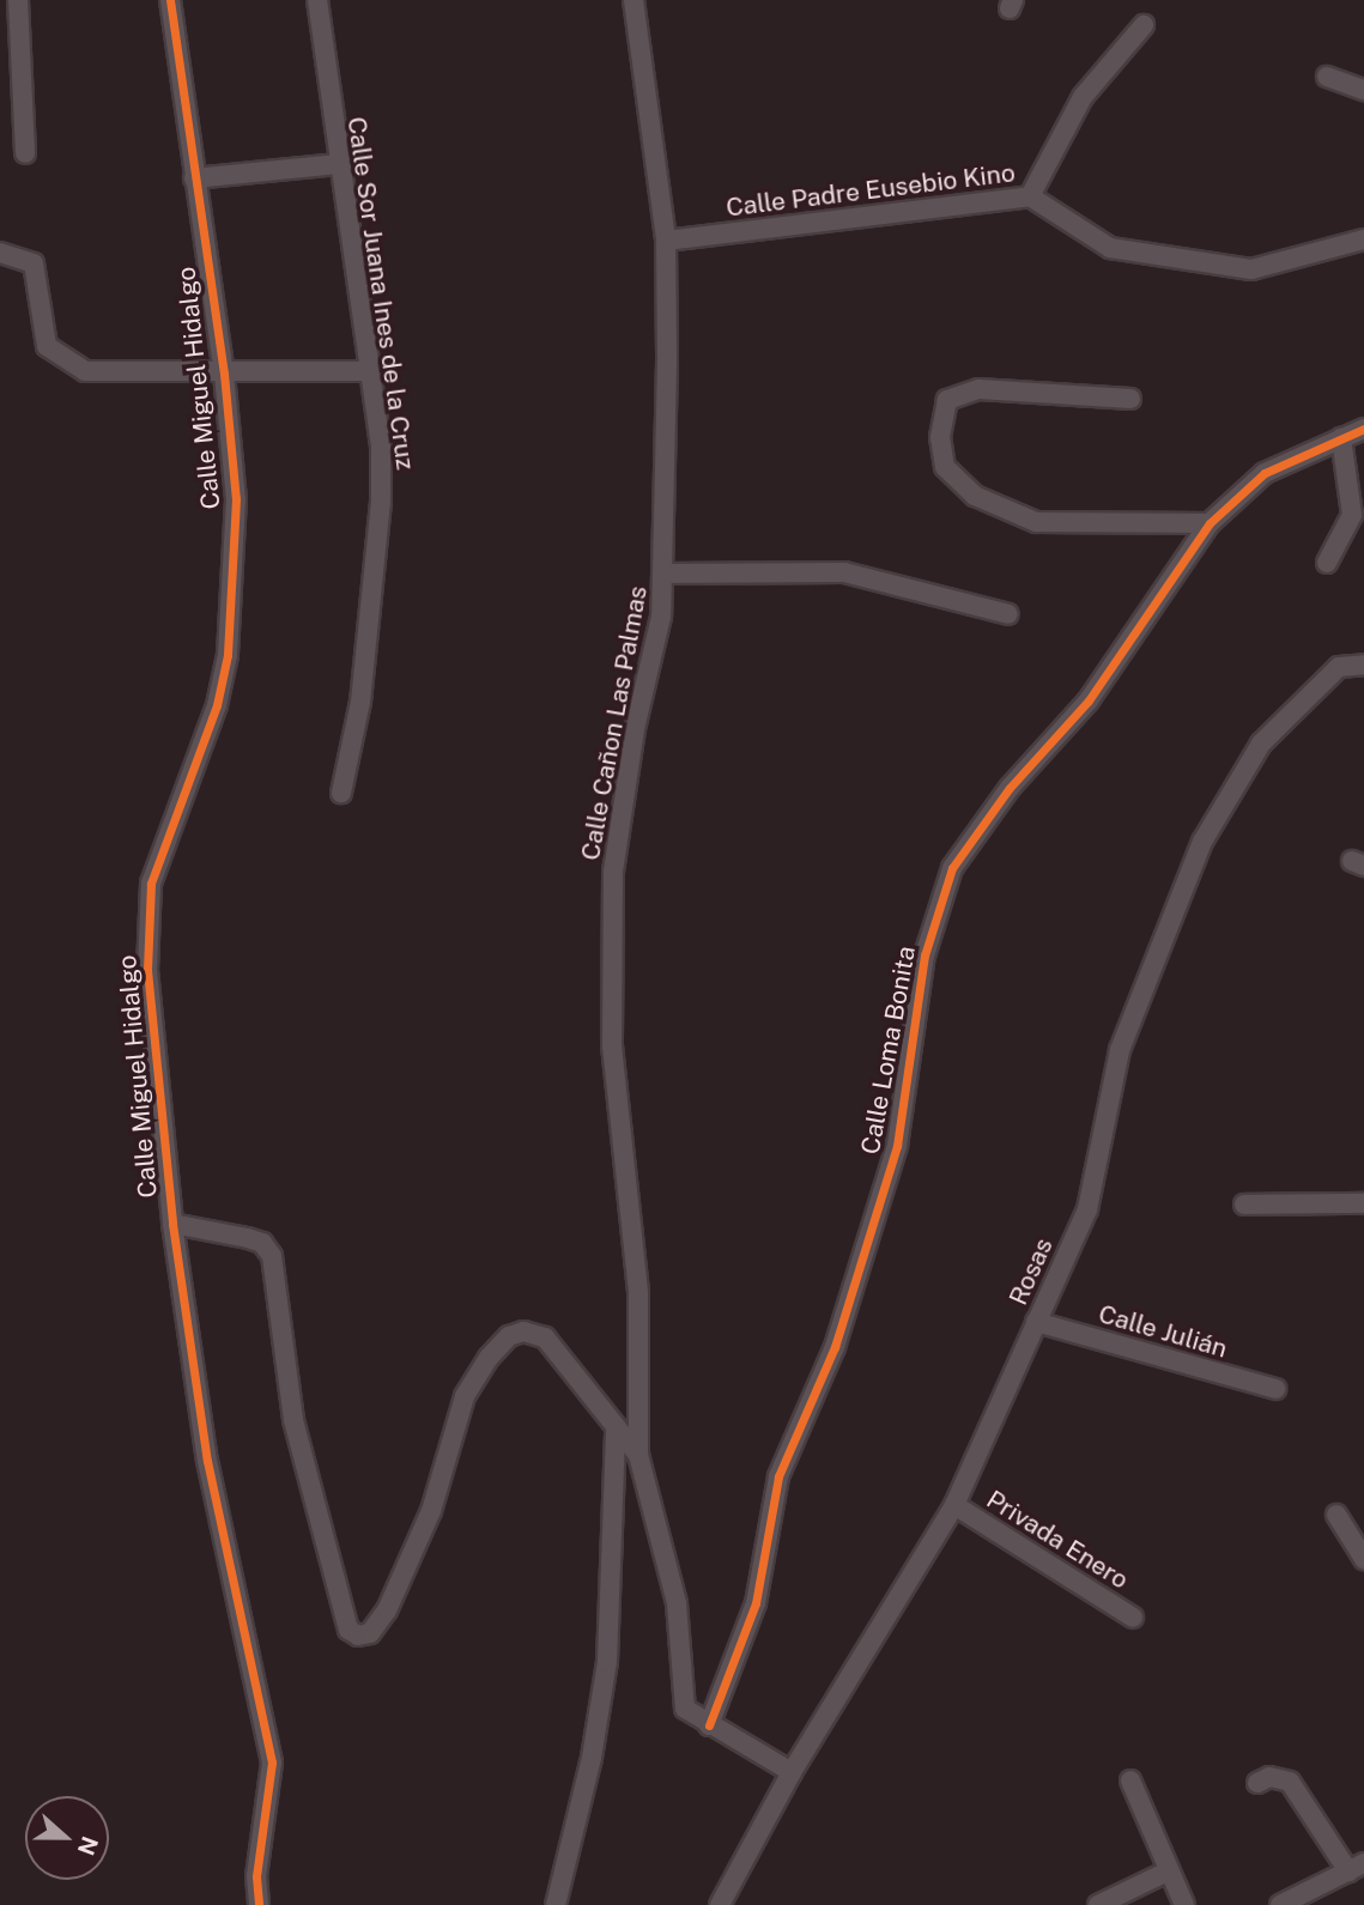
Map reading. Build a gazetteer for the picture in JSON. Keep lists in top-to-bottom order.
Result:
{
  "streets": {
    "street": [
      "Calle Padre Eusebio Kino",
      "Calle Sor Juana Ines de la Cruz",
      "Calle Miguel Hidalgo",
      "Calle Cañon Las Palmas",
      "Calle Loma Bonita",
      "Rosas",
      "Calle Julián",
      "Privada Enero"
    ]
  },
  "crossings": [
    ["Calle Padre Eusebio Kino", "Calle Cañon Las Palmas"],
    ["Rosas", "Calle Julián"],
    ["Rosas", "Privada Enero"]
  ],
  "north": "right"
}
